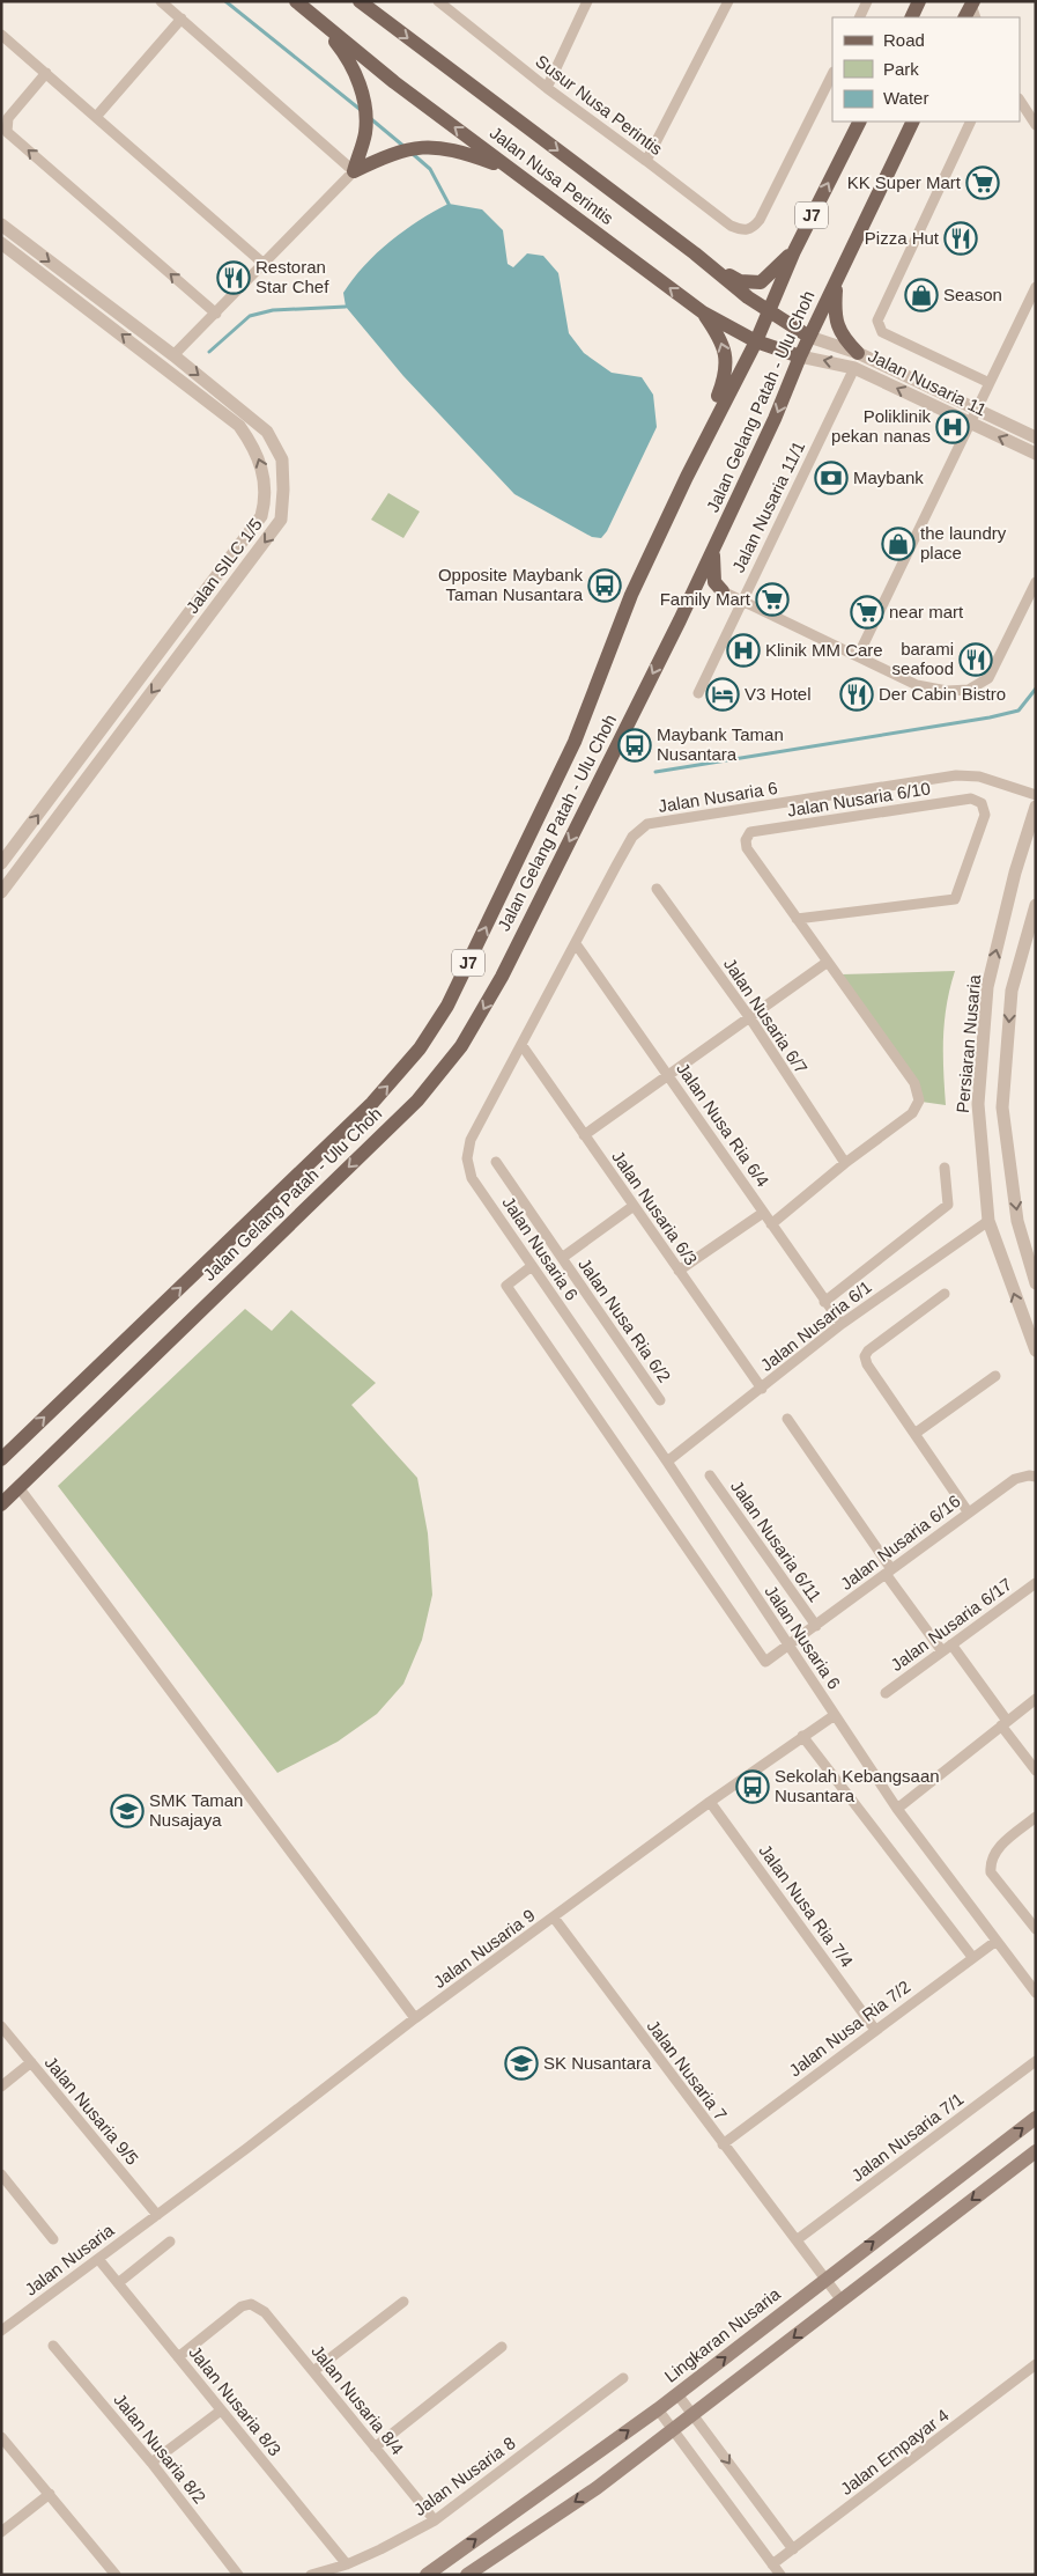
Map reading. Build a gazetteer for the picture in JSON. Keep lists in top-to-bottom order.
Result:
{
  "streets": {
    "main road": [
      "Jalan Nusa Perintis",
      "J7",
      "Jalan Gelang Patah - Ulu Choh",
      "Lingkaran Nusaria"
    ],
    "street": [
      "Susur Nusa Perintis",
      "Jalan Nusaria 11",
      "Jalan Nusaria 11/1",
      "Jalan SILC 1/5",
      "Jalan Nusaria 6",
      "Jalan Nusaria 6/10",
      "Jalan Nusaria 6/7",
      "Persiaran Nusaria",
      "Jalan Nusa Ria 6/4",
      "Jalan Nusaria 6/3",
      "Jalan Nusa Ria 6/2",
      "Jalan Nusaria 6/1",
      "Jalan Nusaria 6/11",
      "Jalan Nusaria 6/16",
      "Jalan Nusaria 6/17",
      "Jalan Nusa Ria 7/4",
      "Jalan Nusaria 9",
      "Jalan Nusa Ria 7/2",
      "Jalan Nusaria 7",
      "Jalan Nusaria 9/5",
      "Jalan Nusaria 7/1",
      "Jalan Nusaria",
      "Jalan Nusaria 8/4",
      "Jalan Nusaria 8/3",
      "Jalan Nusaria 8/2",
      "Jalan Empayar 4",
      "Jalan Nusaria 8"
    ]
  },
  "crossings": [
    ["Jalan Nusa Perintis", "Jalan Nusaria 11"],
    ["Jalan Nusa Perintis", "Jalan Gelang Patah - Ulu Choh"],
    ["Jalan Nusaria 11", "Jalan Gelang Patah - Ulu Choh"],
    ["Jalan Nusaria 11", "Jalan Nusaria 11/1"],
    ["Jalan Nusaria 6", "Jalan Nusa Ria 6/4"],
    ["Jalan Nusaria 6", "Jalan Nusaria 6/3"],
    ["Jalan Nusaria 6", "Jalan Nusaria 6/1"],
    ["Jalan Nusaria 6", "Jalan Nusaria 6/16"],
    ["Jalan Nusaria 6", "Jalan Nusaria 9"],
    ["Jalan Nusaria 6", "Jalan Nusa Ria 7/2"],
    ["Persiaran Nusaria", "Jalan Nusaria 6/1"],
    ["Jalan Nusa Ria 6/4", "Jalan Nusaria 6/1"],
    ["Jalan Nusaria 6/3", "Jalan Nusaria 6/1"],
    ["Jalan Nusaria 6/11", "Jalan Nusaria 6/16"],
    ["Jalan Nusa Ria 7/4", "Jalan Nusaria 9"],
    ["Jalan Nusa Ria 7/4", "Jalan Nusa Ria 7/2"],
    ["Jalan Nusaria 9", "Jalan Nusaria 7"],
    ["Jalan Nusaria 9", "Jalan Nusaria 9/5"],
    ["Jalan Nusaria 9", "Jalan Nusaria"],
    ["Jalan Nusa Ria 7/2", "Jalan Nusaria 7"],
    ["Jalan Nusaria 7", "Jalan Nusaria 7/1"],
    ["Jalan Nusaria 7", "Lingkaran Nusaria"],
    ["Jalan Nusaria 9/5", "Jalan Nusaria"],
    ["Jalan Nusaria", "Jalan Nusaria 8/3"],
    ["Jalan Nusaria 8/4", "Jalan Nusaria 8/3"],
    ["Jalan Nusaria 8/4", "Jalan Nusaria 8"],
    ["Jalan Nusaria 8/3", "Jalan Nusaria 8"]
  ],
  "places": {
    "supermarket": ["KK Super Mart", "Family Mart", "near mart"],
    "restaurant": [
      "Pizza Hut",
      "Restoran Star Chef",
      "barami seafood",
      "Der Cabin Bistro"
    ],
    "shop": ["Season", "the laundry place"],
    "hospital": ["Poliklinik pekan nanas", "Klinik MM Care"],
    "bank": ["Maybank"],
    "bus stop": ["Opposite Maybank Taman Nusantara", "Maybank Taman Nusantara", "Sekolah Kebangsaan Nusantara"],
    "hotel": ["V3 Hotel"],
    "school or university": ["SMK Taman Nusajaya", "SK Nusantara"]
  },
  "legend": ["Road", "Park", "Water"]
}
